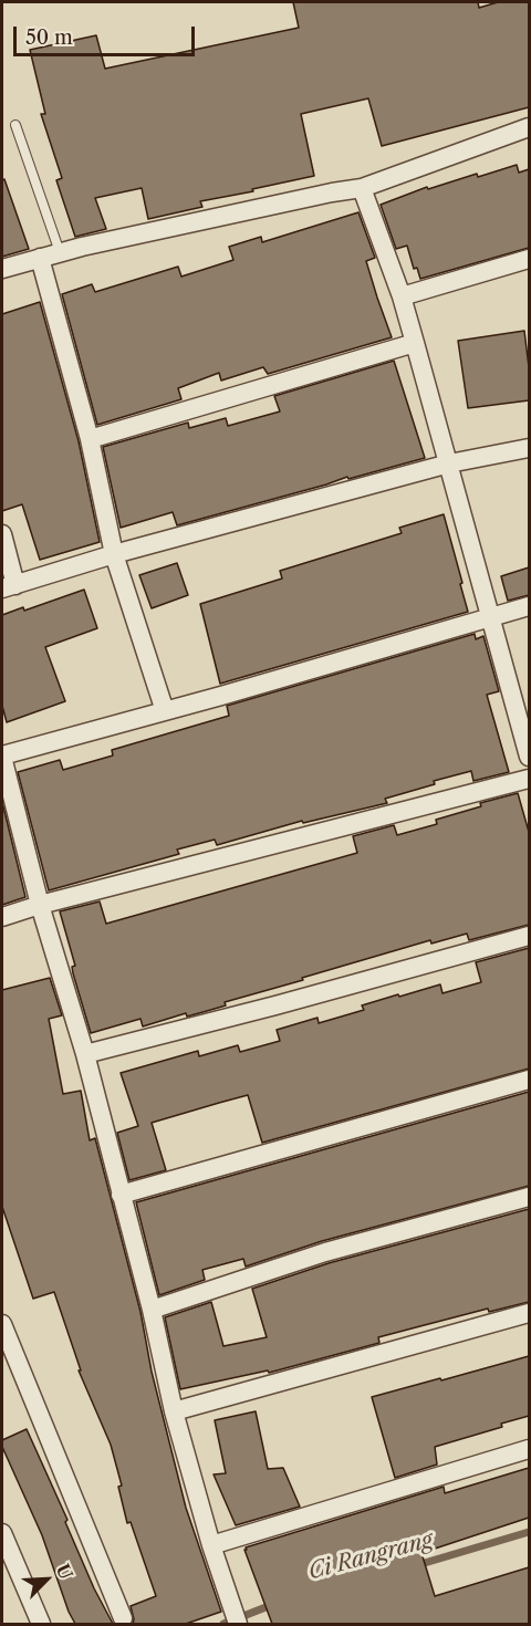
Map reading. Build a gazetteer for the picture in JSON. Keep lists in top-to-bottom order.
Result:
{
  "water": ["Ci Rangrang"],
  "scale_bar": "50 m",
  "north": "top right"
}
